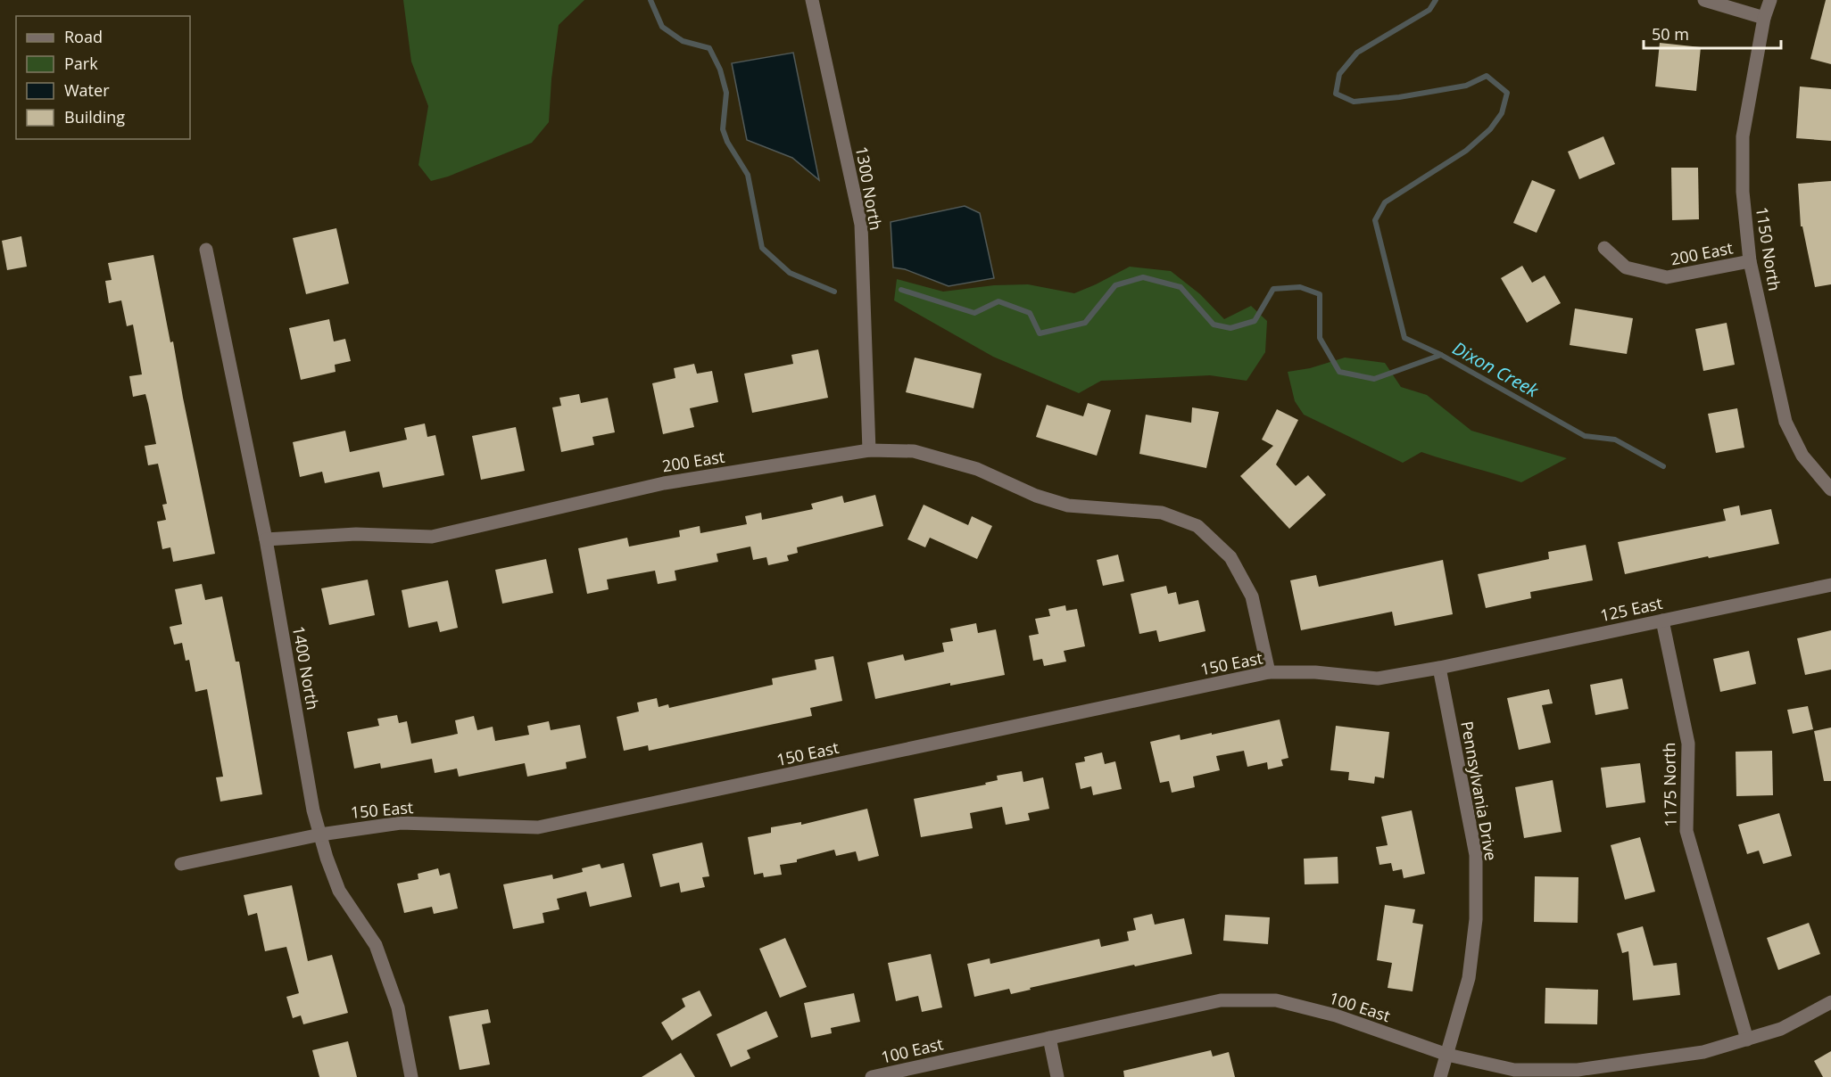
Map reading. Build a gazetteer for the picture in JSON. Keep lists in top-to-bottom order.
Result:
{
  "streets": {
    "street": [
      "1300 North",
      "1150 North",
      "200 East",
      "125 East",
      "150 East",
      "1400 North",
      "1175 North",
      "Pennsylvania Drive",
      "100 East"
    ]
  },
  "crossings": [
    ["1300 North", "200 East"],
    ["1150 North", "200 East"],
    ["200 East", "150 East"],
    ["200 East", "1400 North"],
    ["125 East", "150 East"],
    ["125 East", "1175 North"],
    ["125 East", "Pennsylvania Drive"],
    ["150 East", "1400 North"],
    ["150 East", "Pennsylvania Drive"],
    ["1175 North", "100 East"],
    ["Pennsylvania Drive", "100 East"]
  ],
  "water": ["Dixon Creek"],
  "legend": [
    "Road",
    "Park",
    "Water",
    "Building"
  ],
  "scale_bar": "50 m"
}
